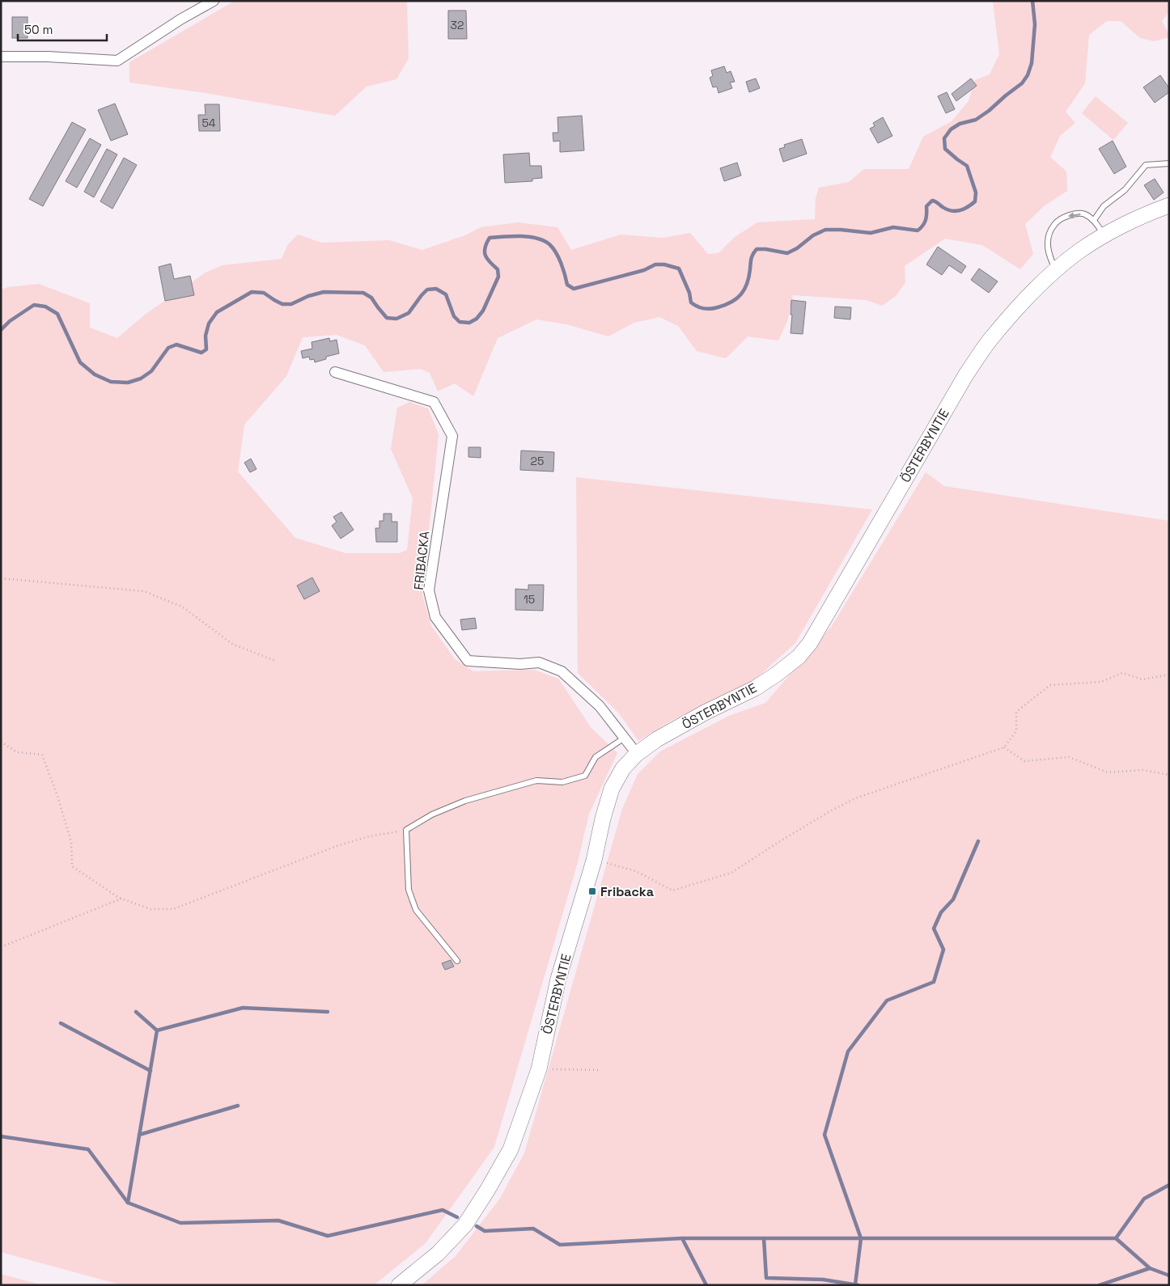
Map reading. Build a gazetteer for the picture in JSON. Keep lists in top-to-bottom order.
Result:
{
  "streets": {
    "street": ["ÖSTERBYNTIE", "FRIBACKA"]
  },
  "crossings": [
    ["ÖSTERBYNTIE", "FRIBACKA"]
  ],
  "places": {
    "transit": ["Fribacka"]
  },
  "house_numbers": [
    "32",
    "54",
    "25",
    "15"
  ],
  "scale_bar": "50 m"
}
